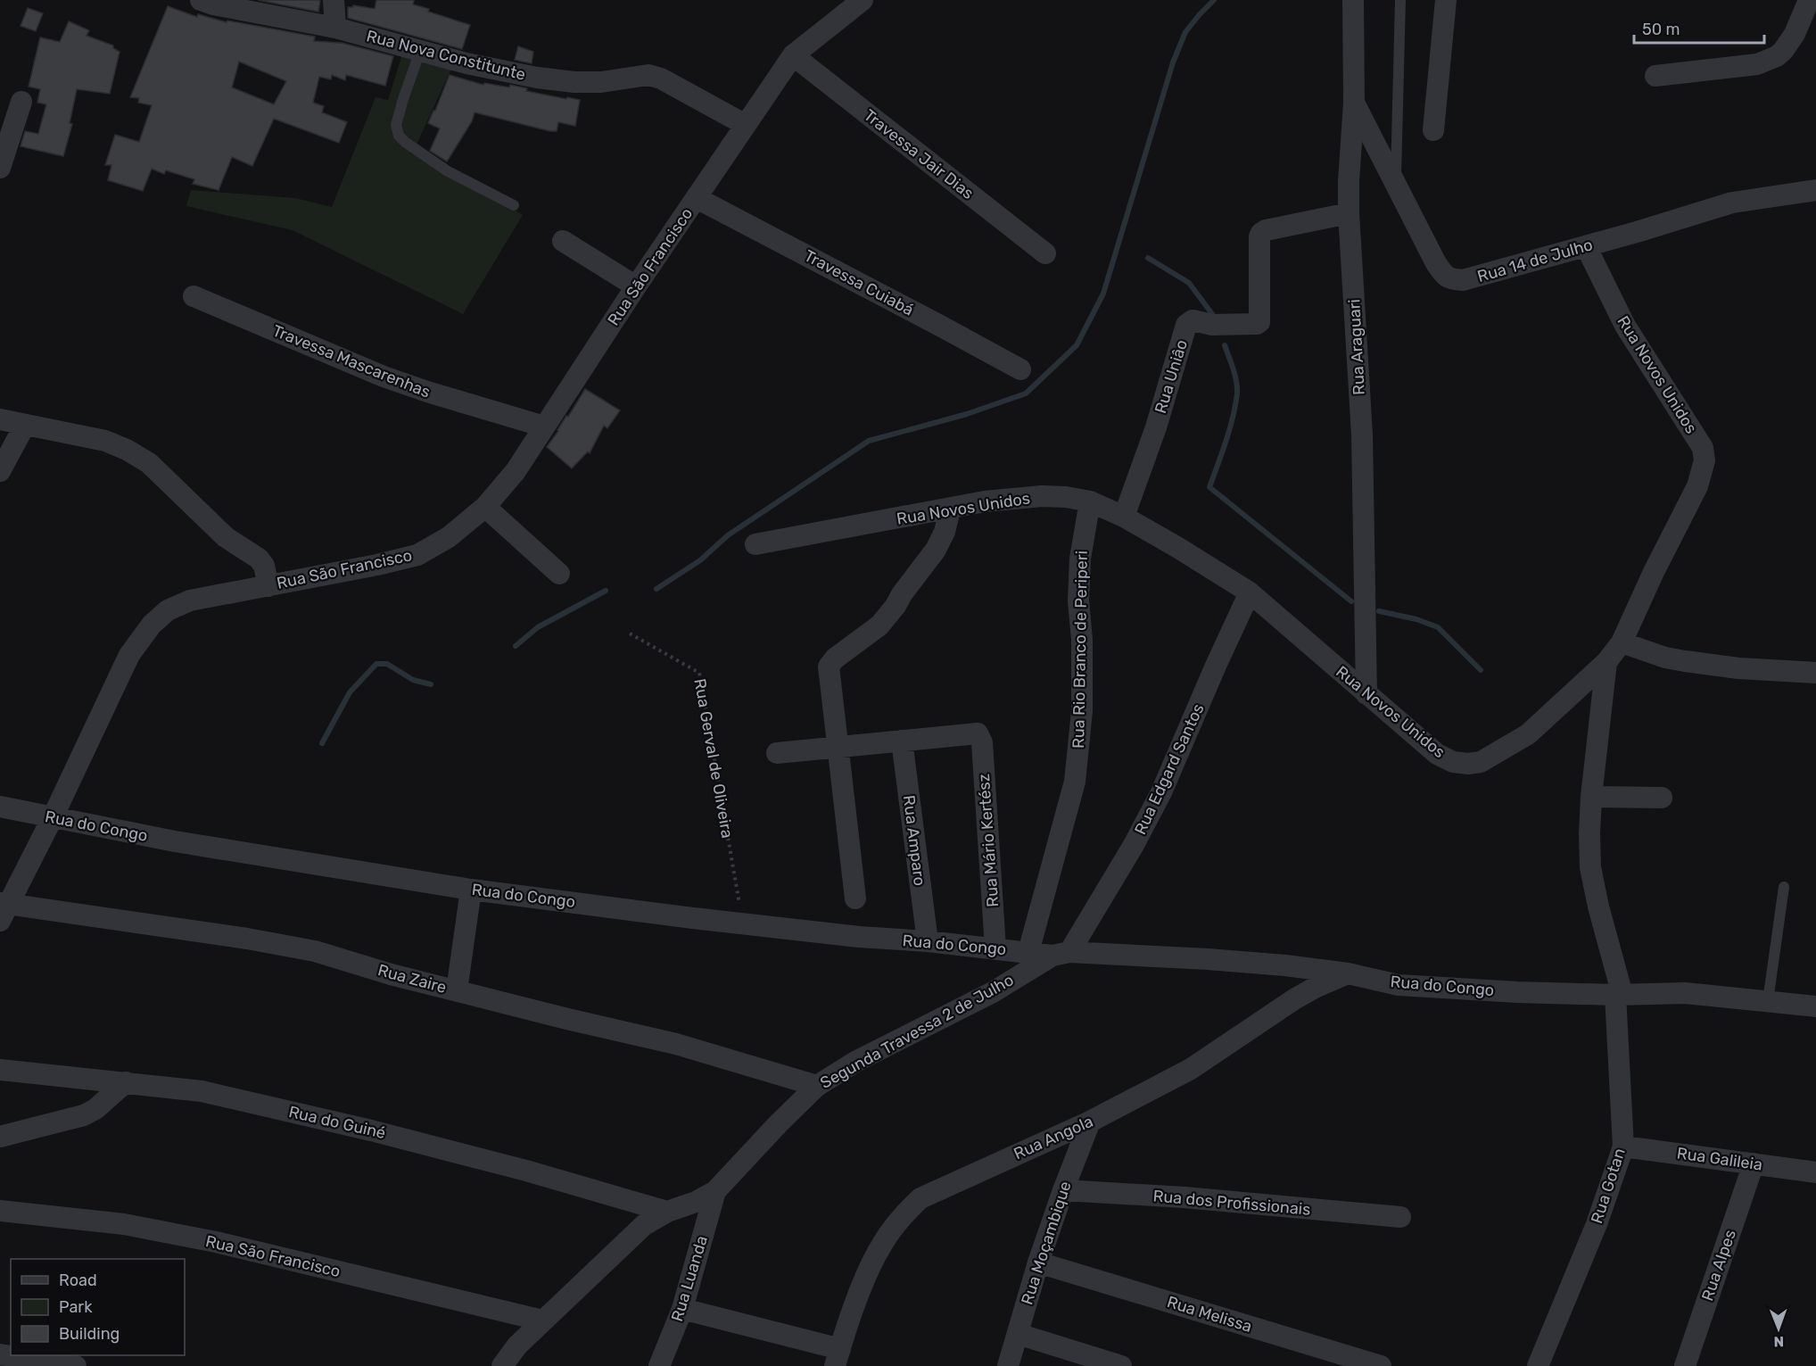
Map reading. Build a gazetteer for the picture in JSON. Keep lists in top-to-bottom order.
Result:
{
  "streets": {
    "street": [
      "Rua Nova Constitunte",
      "Travessa Jair Dias",
      "Rua 14 de Julho",
      "Rua São Francisco",
      "Travessa Cuiabá",
      "Rua Araguari",
      "Travessa Mascarenhas",
      "Rua Novos Unidos",
      "Rua Uniâo",
      "Rua Rio Branco de Periperi",
      "Rua Edgard Santos",
      "Rua do Congo",
      "Rua Amparo",
      "Rua Mário Kertész",
      "Rua Zaire",
      "Segunda Travessa 2 de Julho",
      "Rua do Guiné",
      "Rua Angola",
      "Rua Galileia",
      "Rua Gotan",
      "Rua dos Profissionais",
      "Rua Moçambique",
      "Rua Alpes",
      "Rua Luanda",
      "Rua Melissa"
    ],
    "path": ["Rua Gerval de Oliveira"]
  },
  "crossings": [
    ["Rua Nova Constitunte", "Rua São Francisco"],
    ["Travessa Jair Dias", "Rua São Francisco"],
    ["Rua 14 de Julho", "Rua Araguari"],
    ["Rua 14 de Julho", "Rua Novos Unidos"],
    ["Rua São Francisco", "Travessa Cuiabá"],
    ["Rua São Francisco", "Travessa Mascarenhas"],
    ["Rua São Francisco", "Rua do Congo"],
    ["Rua São Francisco", "Rua Zaire"],
    ["Rua São Francisco", "Segunda Travessa 2 de Julho"],
    ["Rua Araguari", "Rua Novos Unidos"],
    ["Rua Araguari", "Rua Uniâo"],
    ["Rua Novos Unidos", "Rua Uniâo"],
    ["Rua Novos Unidos", "Rua Rio Branco de Periperi"],
    ["Rua Novos Unidos", "Rua Edgard Santos"],
    ["Rua Novos Unidos", "Rua Gotan"],
    ["Rua Rio Branco de Periperi", "Rua do Congo"],
    ["Rua Gerval de Oliveira", "Rua do Congo"],
    ["Rua Edgard Santos", "Rua do Congo"],
    ["Rua Edgard Santos", "Segunda Travessa 2 de Julho"],
    ["Rua do Congo", "Rua Amparo"],
    ["Rua do Congo", "Rua Mário Kertész"],
    ["Rua do Congo", "Segunda Travessa 2 de Julho"],
    ["Rua do Congo", "Rua Angola"],
    ["Rua do Congo", "Rua Gotan"],
    ["Rua Amparo", "Rua Mário Kertész"],
    ["Rua Zaire", "Segunda Travessa 2 de Julho"],
    ["Segunda Travessa 2 de Julho", "Rua do Guiné"],
    ["Segunda Travessa 2 de Julho", "Rua Luanda"],
    ["Rua Angola", "Rua Moçambique"],
    ["Rua Galileia", "Rua Gotan"],
    ["Rua Galileia", "Rua Alpes"],
    ["Rua dos Profissionais", "Rua Moçambique"],
    ["Rua Moçambique", "Rua Melissa"]
  ],
  "legend": ["Road", "Park", "Building"],
  "scale_bar": "50 m",
  "north": "bottom"
}
